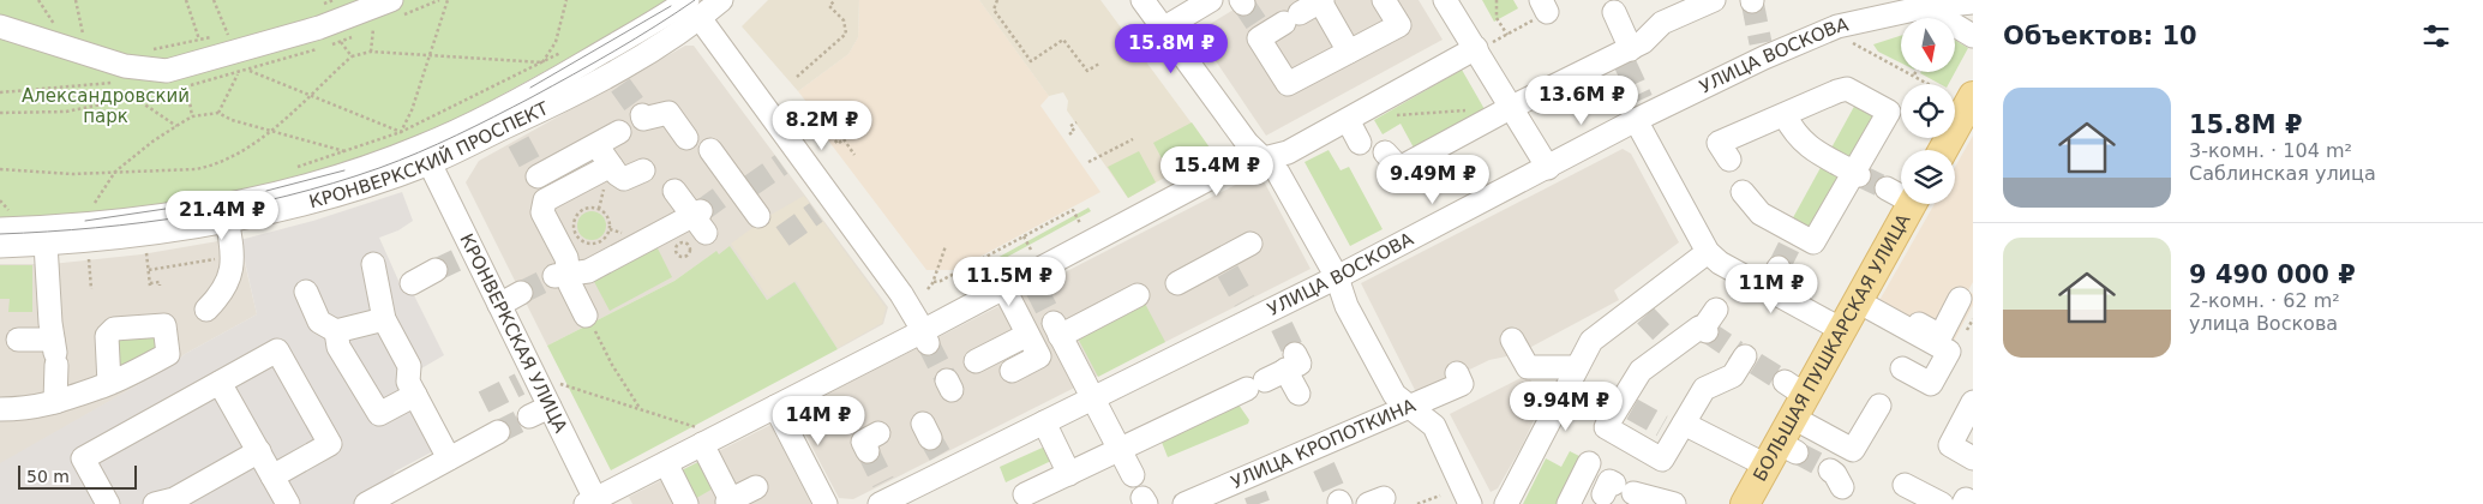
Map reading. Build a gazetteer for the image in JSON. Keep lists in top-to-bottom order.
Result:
{
  "streets": {
    "main road": ["БОЛЬШАЯ ПУШКАРСКАЯ УЛИЦА"],
    "street": [
      "УЛИЦА ВОСКОВА",
      "КРОНВЕРКСКИЙ ПРОСПЕКТ",
      "КРОНВЕРКСКАЯ УЛИЦА",
      "УЛИЦА КРОПОТКИНА"
    ]
  },
  "crossings": [
    ["КРОНВЕРКСКИЙ ПРОСПЕКТ", "КРОНВЕРКСКАЯ УЛИЦА"]
  ],
  "parks": ["Александровский парк"],
  "scale_bar": "50 m",
  "north": "bottom",
  "page": {
    "heading": "Объектов: 10",
    "price": [
      "15.8M ₽",
      "13.6M ₽",
      "8.2M ₽",
      "15.4M ₽",
      "9.49M ₽",
      "21.4M ₽",
      "11.5M ₽",
      "11M ₽",
      "9.94M ₽",
      "14M ₽"
    ],
    "list": [
      {
        "name": "15.8M ₽",
        "note": "3-комн. · 104 m² · Саблинская улица"
      },
      {
        "name": "9 490 000 ₽",
        "note": "2-комн. · 62 m² · улица Воскова"
      }
    ],
    "scale": "50 m"
  }
}
